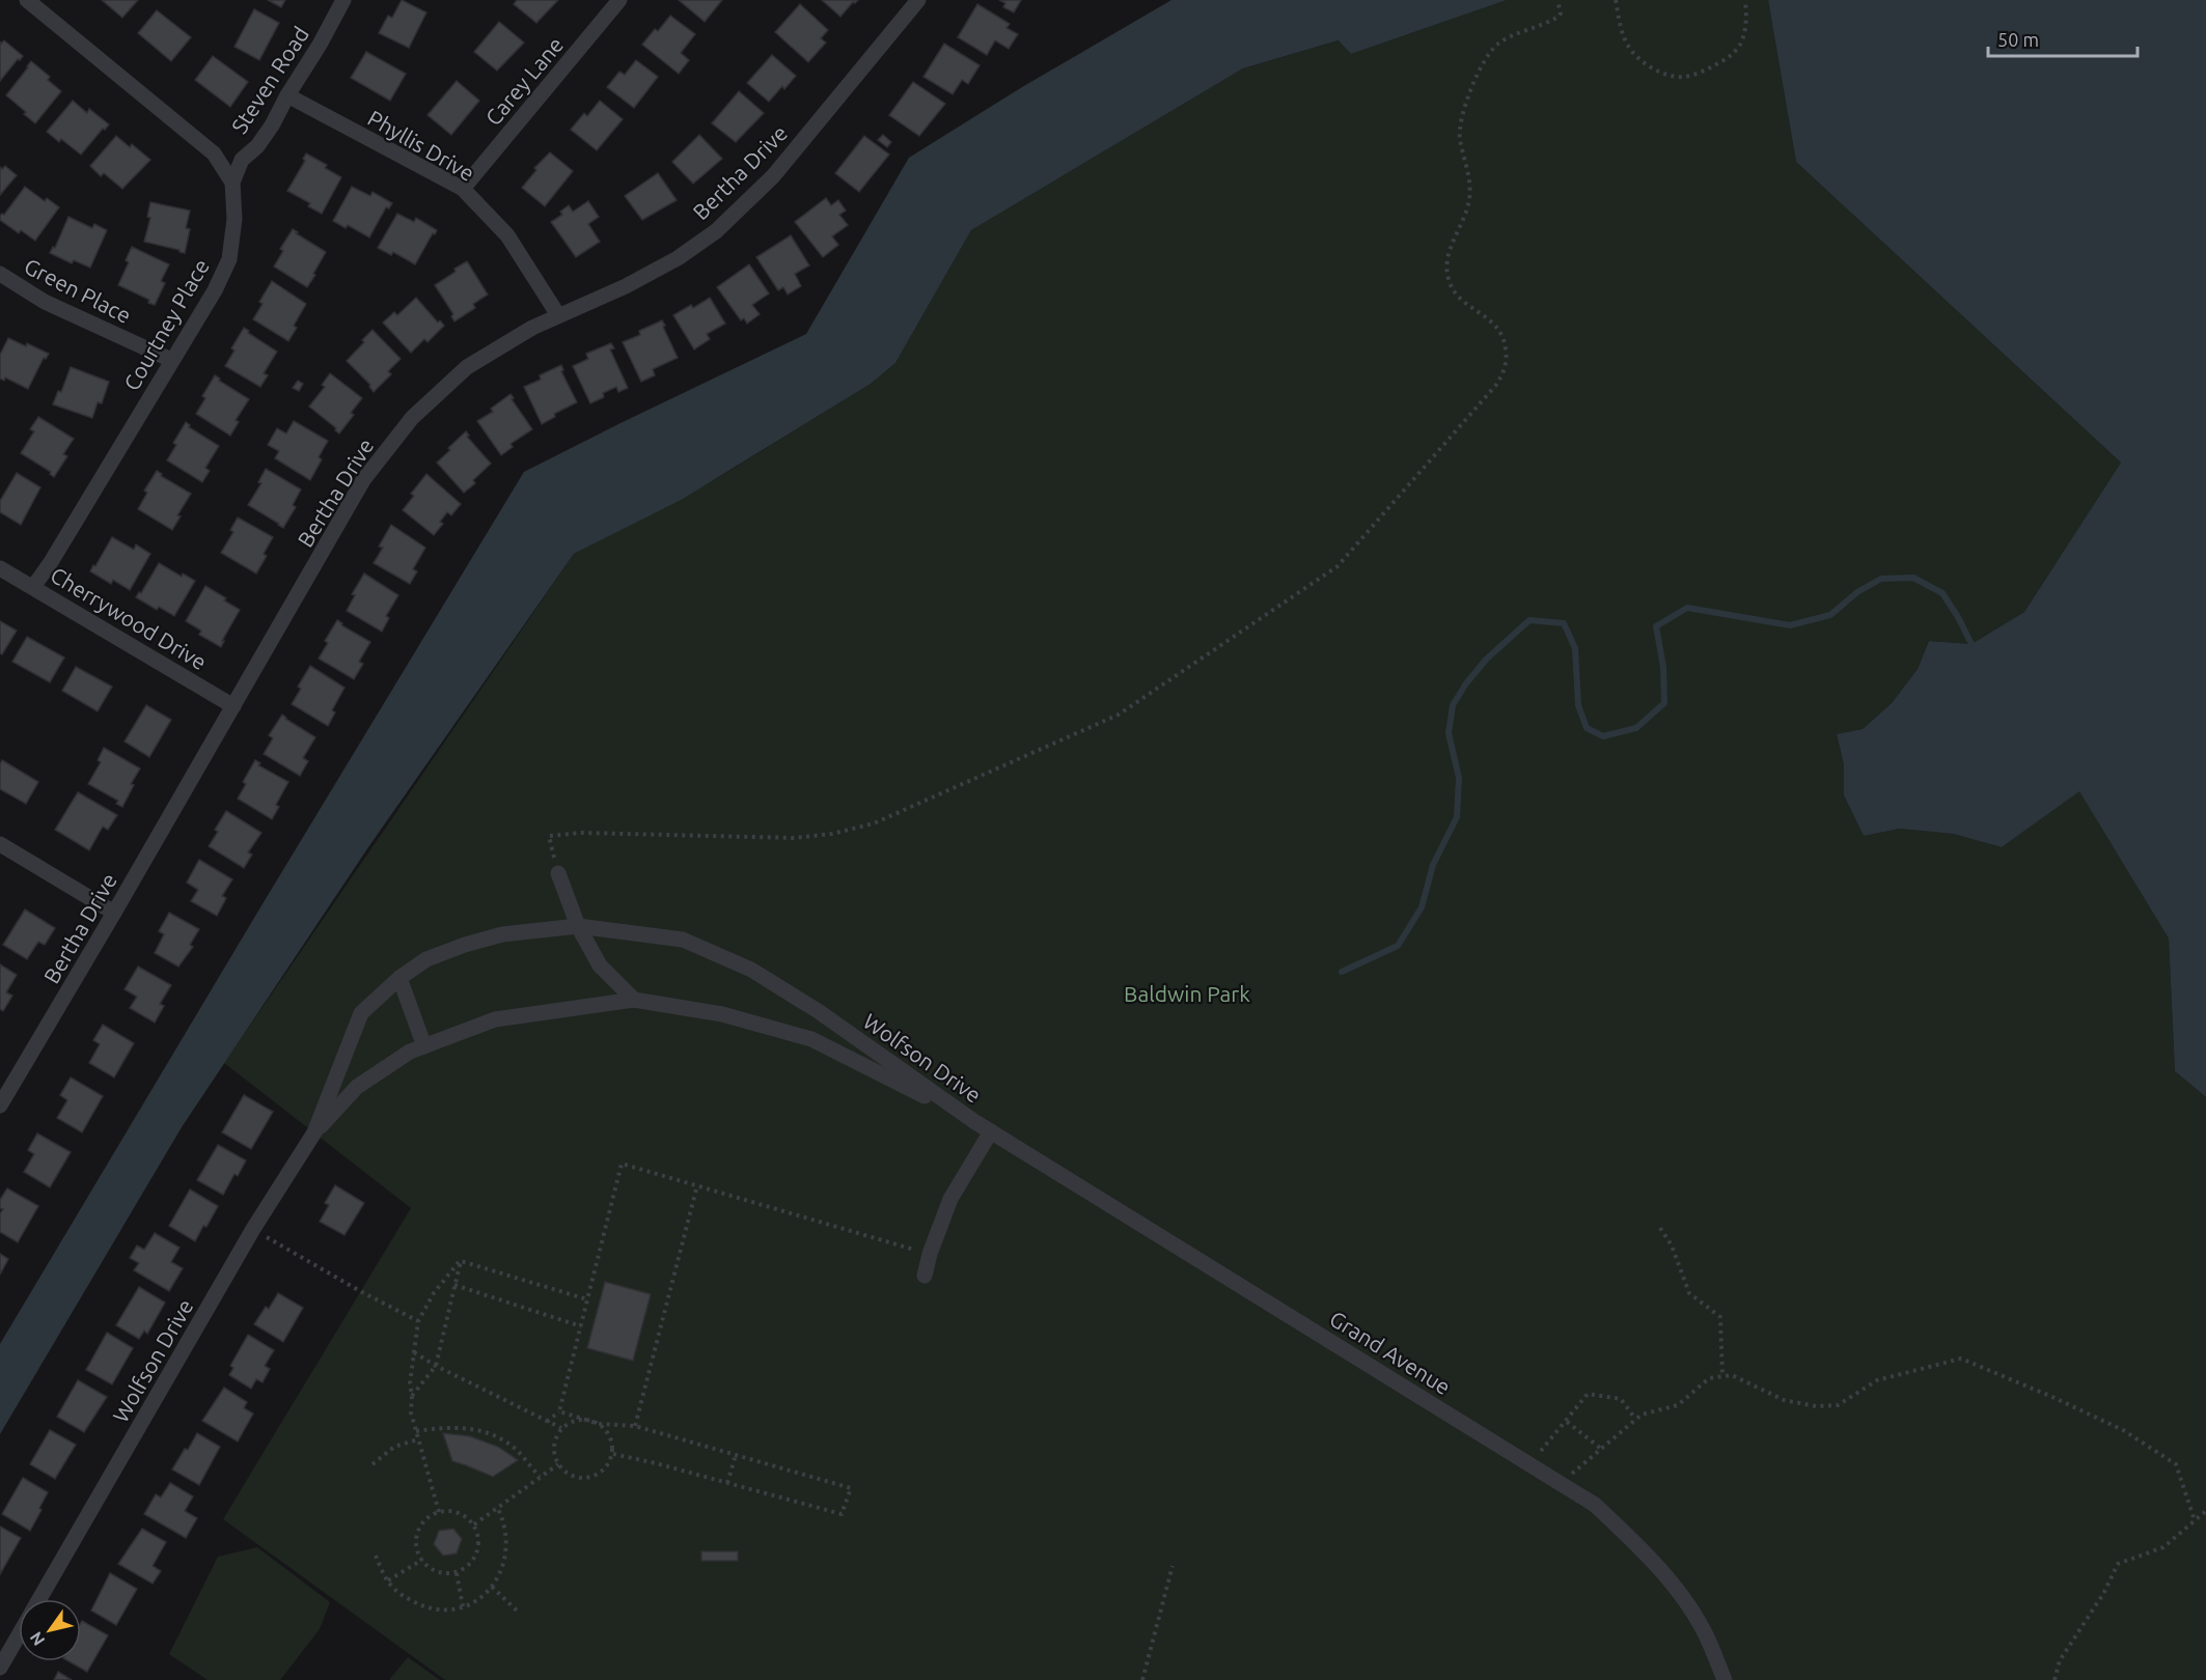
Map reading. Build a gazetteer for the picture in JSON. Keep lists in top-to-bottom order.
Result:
{
  "streets": {
    "street": [
      "Steven Road",
      "Carey Lane",
      "Phyllis Drive",
      "Bertha Drive",
      "Green Place",
      "Courtney Place",
      "Cherrywood Drive",
      "Wolfson Drive",
      "Grand Avenue"
    ]
  },
  "crossings": [
    ["Steven Road", "Phyllis Drive"],
    ["Steven Road", "Courtney Place"],
    ["Carey Lane", "Phyllis Drive"],
    ["Phyllis Drive", "Bertha Drive"],
    ["Bertha Drive", "Cherrywood Drive"],
    ["Green Place", "Courtney Place"],
    ["Courtney Place", "Cherrywood Drive"],
    ["Wolfson Drive", "Grand Avenue"]
  ],
  "parks": ["Baldwin Park"],
  "scale_bar": "50 m",
  "north": "bottom left"
}
